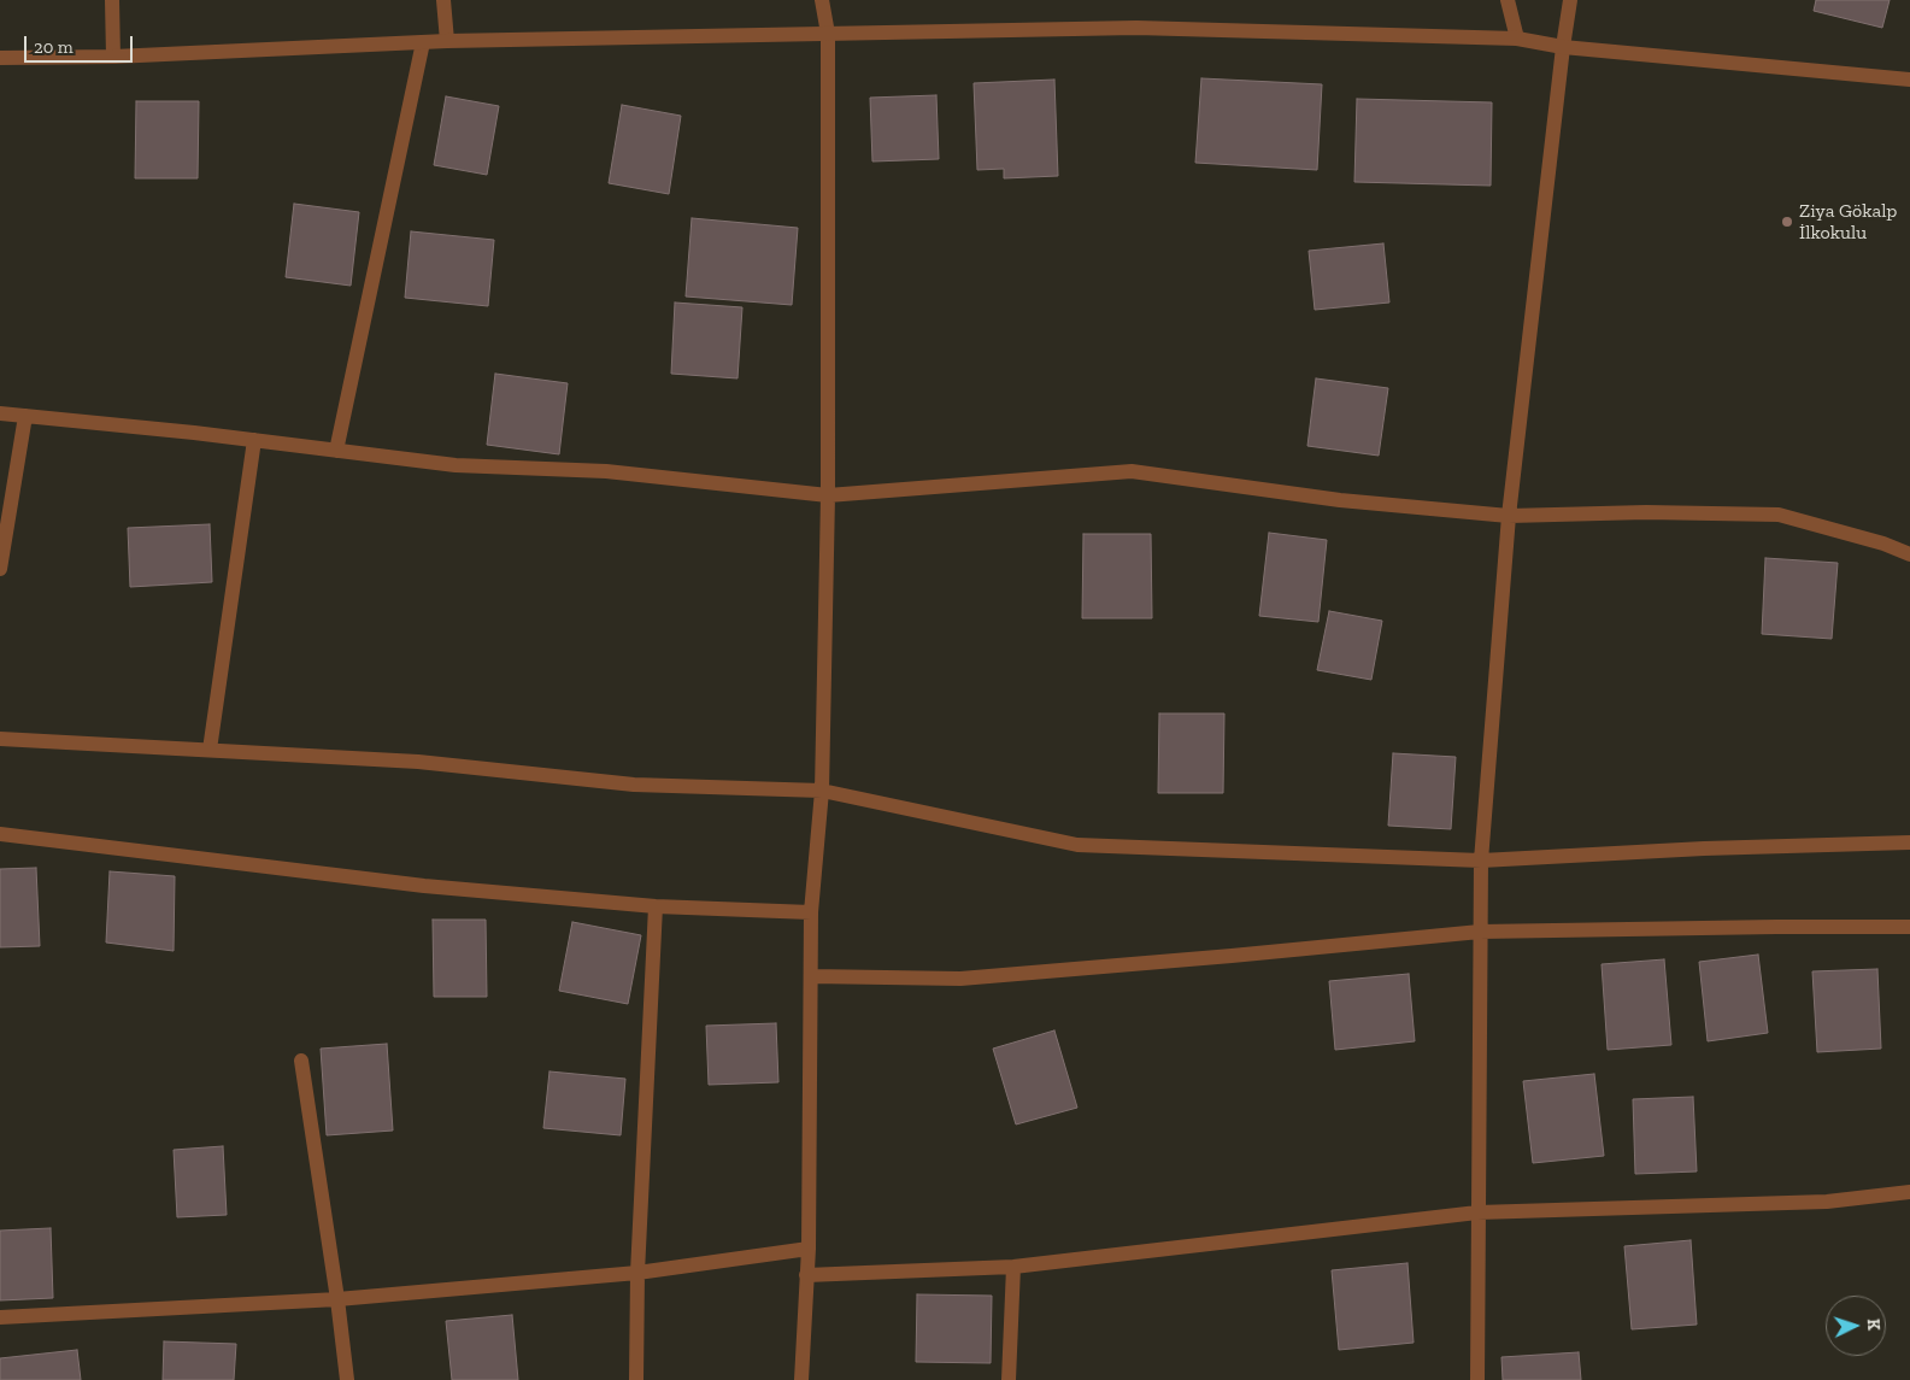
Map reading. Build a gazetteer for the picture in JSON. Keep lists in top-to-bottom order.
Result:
{
  "places": ["Ziya Gökalp İlkokulu"],
  "scale_bar": "20 m",
  "north": "right"
}
